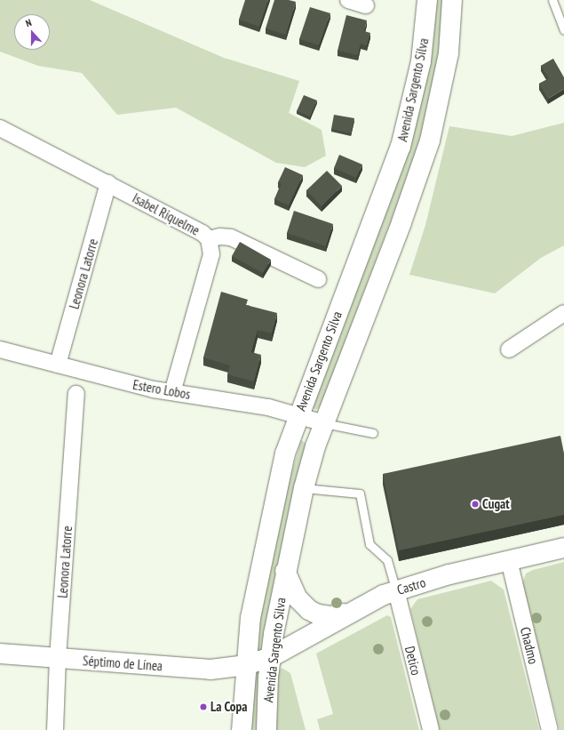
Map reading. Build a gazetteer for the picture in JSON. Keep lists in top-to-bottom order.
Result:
{
  "streets": {
    "main road": ["Avenida Sargento Silva", "Castro", "Séptimo de Línea"],
    "street": [
      "Isabel Riquelme",
      "Leonora Latorre",
      "Estero Lobos",
      "Chadmo",
      "Detico"
    ]
  },
  "crossings": [
    ["Avenida Sargento Silva", "Estero Lobos"],
    ["Avenida Sargento Silva", "Castro"],
    ["Avenida Sargento Silva", "Séptimo de Línea"],
    ["Isabel Riquelme", "Leonora Latorre"],
    ["Isabel Riquelme", "Estero Lobos"],
    ["Leonora Latorre", "Estero Lobos"],
    ["Leonora Latorre", "Séptimo de Línea"],
    ["Castro", "Chadmo"],
    ["Castro", "Detico"],
    ["Castro", "Séptimo de Línea"]
  ],
  "places": ["Cugat", "La Copa"],
  "north": "top"
}
